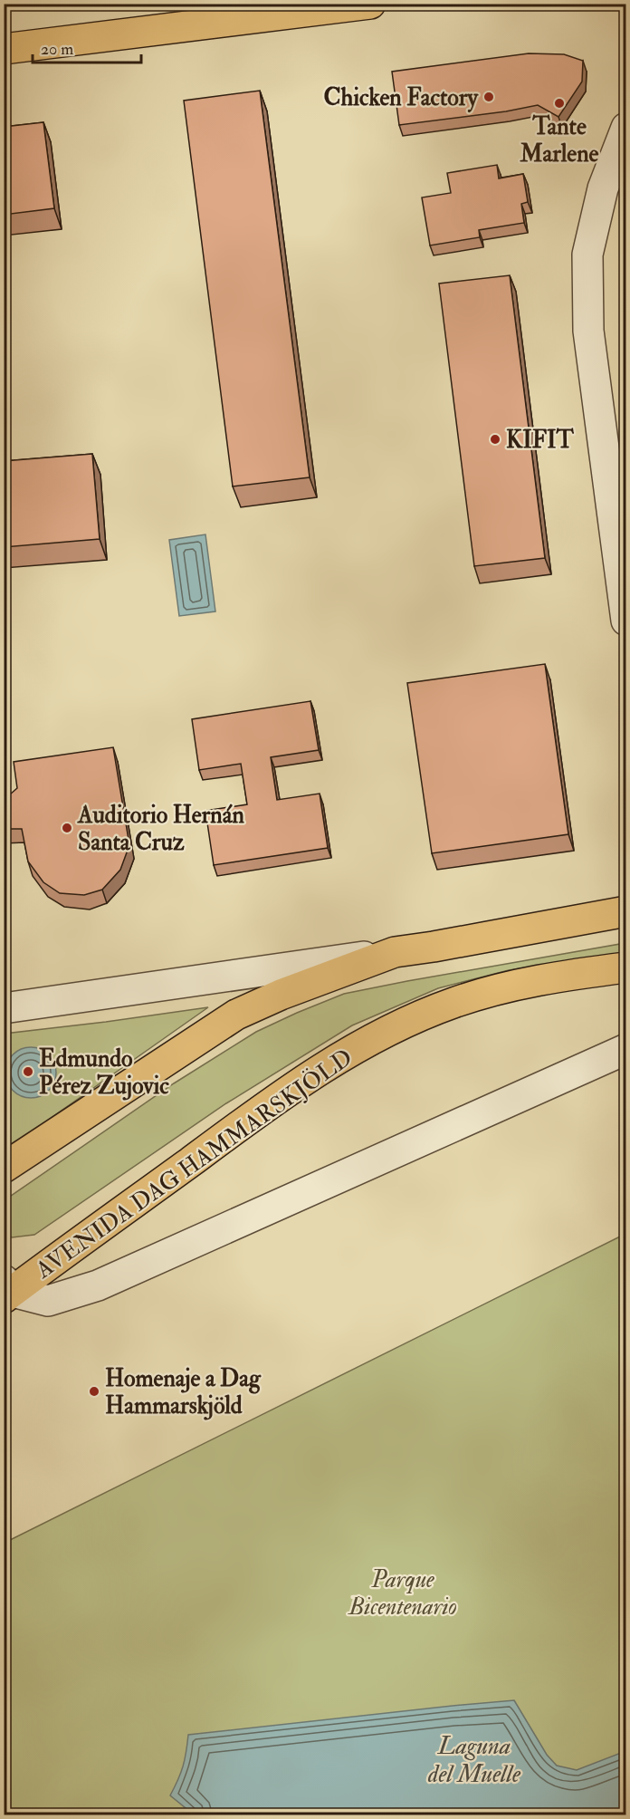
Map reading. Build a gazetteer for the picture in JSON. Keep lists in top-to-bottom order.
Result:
{
  "streets": {
    "main road": ["AVENIDA DAG HAMMARSKJÖLD"]
  },
  "water": ["Laguna del Muelle"],
  "parks": ["Parque Bicentenario"],
  "places": [
    "Chicken Factory",
    "Tante Marlene",
    "KIFIT",
    "Auditorio Hernán Santa Cruz",
    "Edmundo Pérez Zujovic",
    "Homenaje a Dag Hammarskjöld"
  ],
  "scale_bar": "20 m"
}
